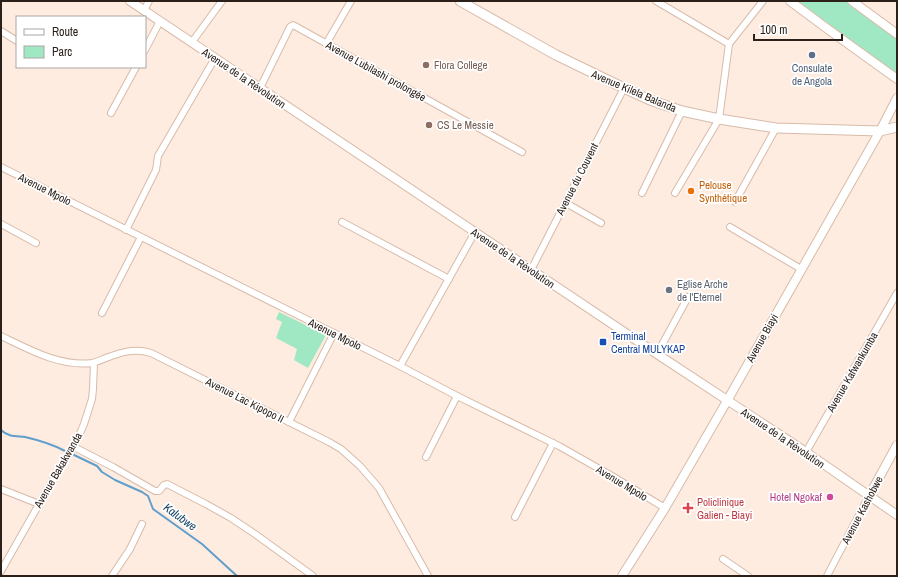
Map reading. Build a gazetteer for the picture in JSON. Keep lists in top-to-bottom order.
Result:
{
  "streets": {
    "main road": ["Avenue Kilela Balanda"],
    "street": [
      "Avenue Lubilashi prolongée",
      "Avenue de la Révolution",
      "Avenue du Couvent",
      "Avenue Mpolo",
      "Avenue Biayi",
      "Avenue Kafwankumba",
      "Avenue Lac Kipopo II",
      "Avenue Bakakwanda",
      "Avenue Kashobwe"
    ]
  },
  "crossings": [
    ["Avenue Lubilashi prolongée", "Avenue de la Révolution"],
    ["Avenue de la Révolution", "Avenue du Couvent"],
    ["Avenue de la Révolution", "Avenue Biayi"],
    ["Avenue de la Révolution", "Avenue Kafwankumba"],
    ["Avenue de la Révolution", "Avenue Kashobwe"],
    ["Avenue Kilela Balanda", "Avenue du Couvent"],
    ["Avenue Kilela Balanda", "Avenue Biayi"],
    ["Avenue Mpolo", "Avenue Biayi"],
    ["Avenue Lac Kipopo II", "Avenue Bakakwanda"]
  ],
  "water": ["Kalubwe"],
  "places": {
    "other": [
      "Consulate de Angola",
      "Flora College",
      "CS Le Messie",
      "Pelouse Synthétique",
      "Eglise Arche de l'Eternel",
      "Hotel Ngokaf"
    ],
    "transit": ["Terminal Central MULYKAP"],
    "health": ["Policlinique Galien - Biayi"]
  },
  "legend": ["Route", "Parc"],
  "scale_bar": "100 m"
}
